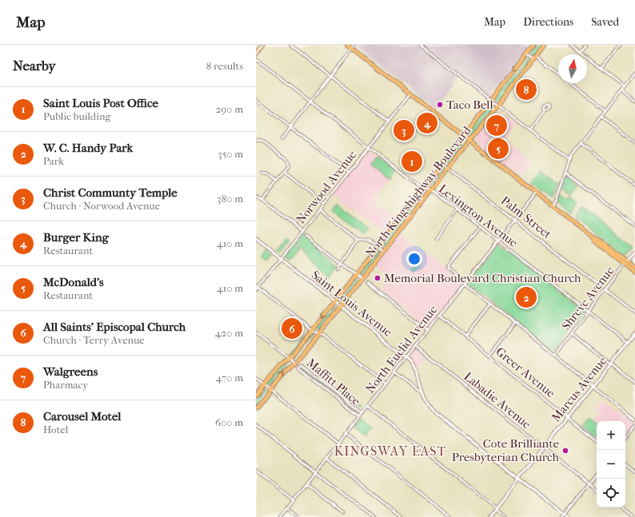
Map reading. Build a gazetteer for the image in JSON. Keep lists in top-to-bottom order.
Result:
{
  "streets": {
    "main road": ["North Kingshighway Boulevard"],
    "street": [
      "Norwood Avenue",
      "Lexington Avenue",
      "Palm Street",
      "Shreve Avenue",
      "Saint Louis Avenue",
      "North Euclid Avenue",
      "Greer Avenue",
      "Maffitt Place",
      "Marcus Avenue",
      "Labadie Avenue"
    ]
  },
  "crossings": [
    ["Norwood Avenue", "Lexington Avenue"],
    ["Norwood Avenue", "Saint Louis Avenue"],
    ["North Kingshighway Boulevard", "Lexington Avenue"],
    ["North Kingshighway Boulevard", "Palm Street"],
    ["North Kingshighway Boulevard", "Saint Louis Avenue"],
    ["Lexington Avenue", "Shreve Avenue"],
    ["Lexington Avenue", "North Euclid Avenue"],
    ["Lexington Avenue", "Marcus Avenue"],
    ["Palm Street", "North Euclid Avenue"],
    ["Saint Louis Avenue", "North Euclid Avenue"],
    ["Saint Louis Avenue", "Marcus Avenue"],
    ["North Euclid Avenue", "Greer Avenue"],
    ["North Euclid Avenue", "Maffitt Place"],
    ["North Euclid Avenue", "Labadie Avenue"],
    ["Greer Avenue", "Marcus Avenue"],
    ["Marcus Avenue", "Labadie Avenue"]
  ],
  "districts": ["KINGSWAY EAST"],
  "places": ["Taco Bell", "Memorial Boulevard Christian Church", "Cote Brilliante Presbyterian Church"],
  "north": "top",
  "page": {
    "header": "Map",
    "nav": ["Map", "Directions", "Saved"],
    "heading": ["Nearby", "8 results"],
    "pins": [
      "8",
      "4",
      "7",
      "3",
      "5",
      "1",
      "2",
      "6"
    ],
    "list": [
      {
        "mark": "1",
        "name": "Saint Louis Post Office",
        "note": "Public building",
        "value": "290 m"
      },
      {
        "mark": "2",
        "name": "W. C. Handy Park",
        "note": "Park",
        "value": "350 m"
      },
      {
        "mark": "3",
        "name": "Christ Communty Temple",
        "note": "Church · Norwood Avenue",
        "value": "380 m"
      },
      {
        "mark": "4",
        "name": "Burger King",
        "note": "Restaurant",
        "value": "410 m"
      },
      {
        "mark": "5",
        "name": "McDonald's",
        "note": "Restaurant",
        "value": "410 m"
      },
      {
        "mark": "6",
        "name": "All Saints' Episcopal Church",
        "note": "Church · Terry Avenue",
        "value": "420 m"
      },
      {
        "mark": "7",
        "name": "Walgreens",
        "note": "Pharmacy",
        "value": "470 m"
      },
      {
        "mark": "8",
        "name": "Carousel Motel",
        "note": "Hotel",
        "value": "600 m"
      }
    ],
    "map_buttons": ["+", "−"]
  }
}
